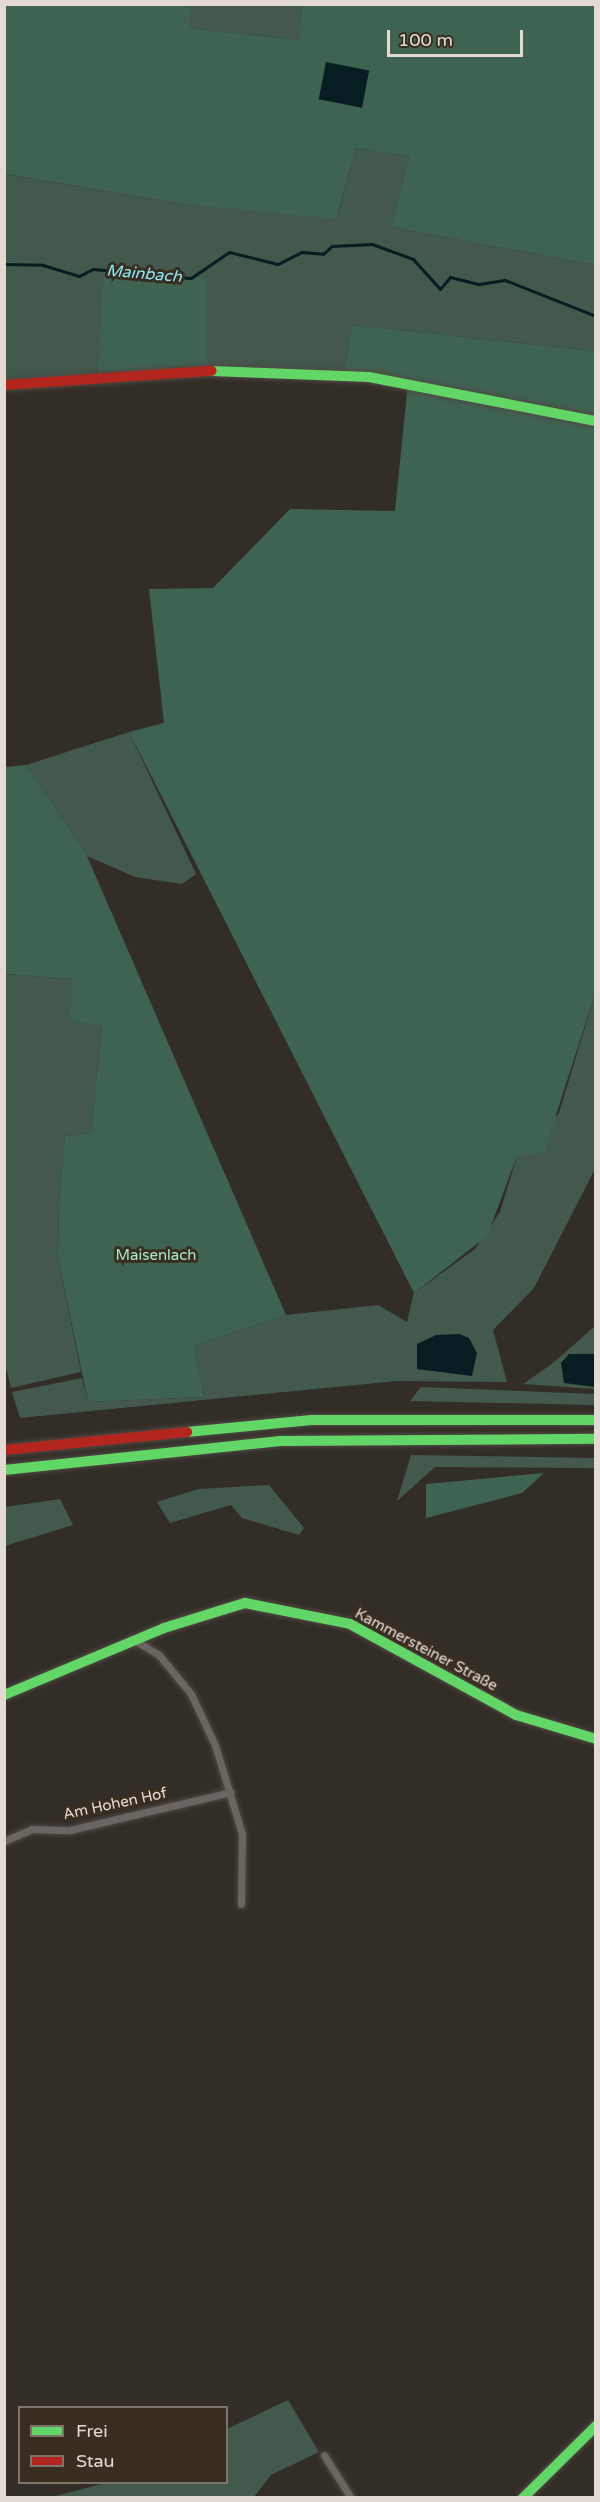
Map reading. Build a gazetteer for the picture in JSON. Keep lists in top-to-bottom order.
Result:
{
  "streets": {
    "main road": ["Kammersteiner Straße"],
    "street": ["Am Hohen Hof"]
  },
  "water": ["Mainbach"],
  "parks": ["Maisenlach"],
  "legend": ["Frei", "Stau"],
  "scale_bar": "100 m"
}
